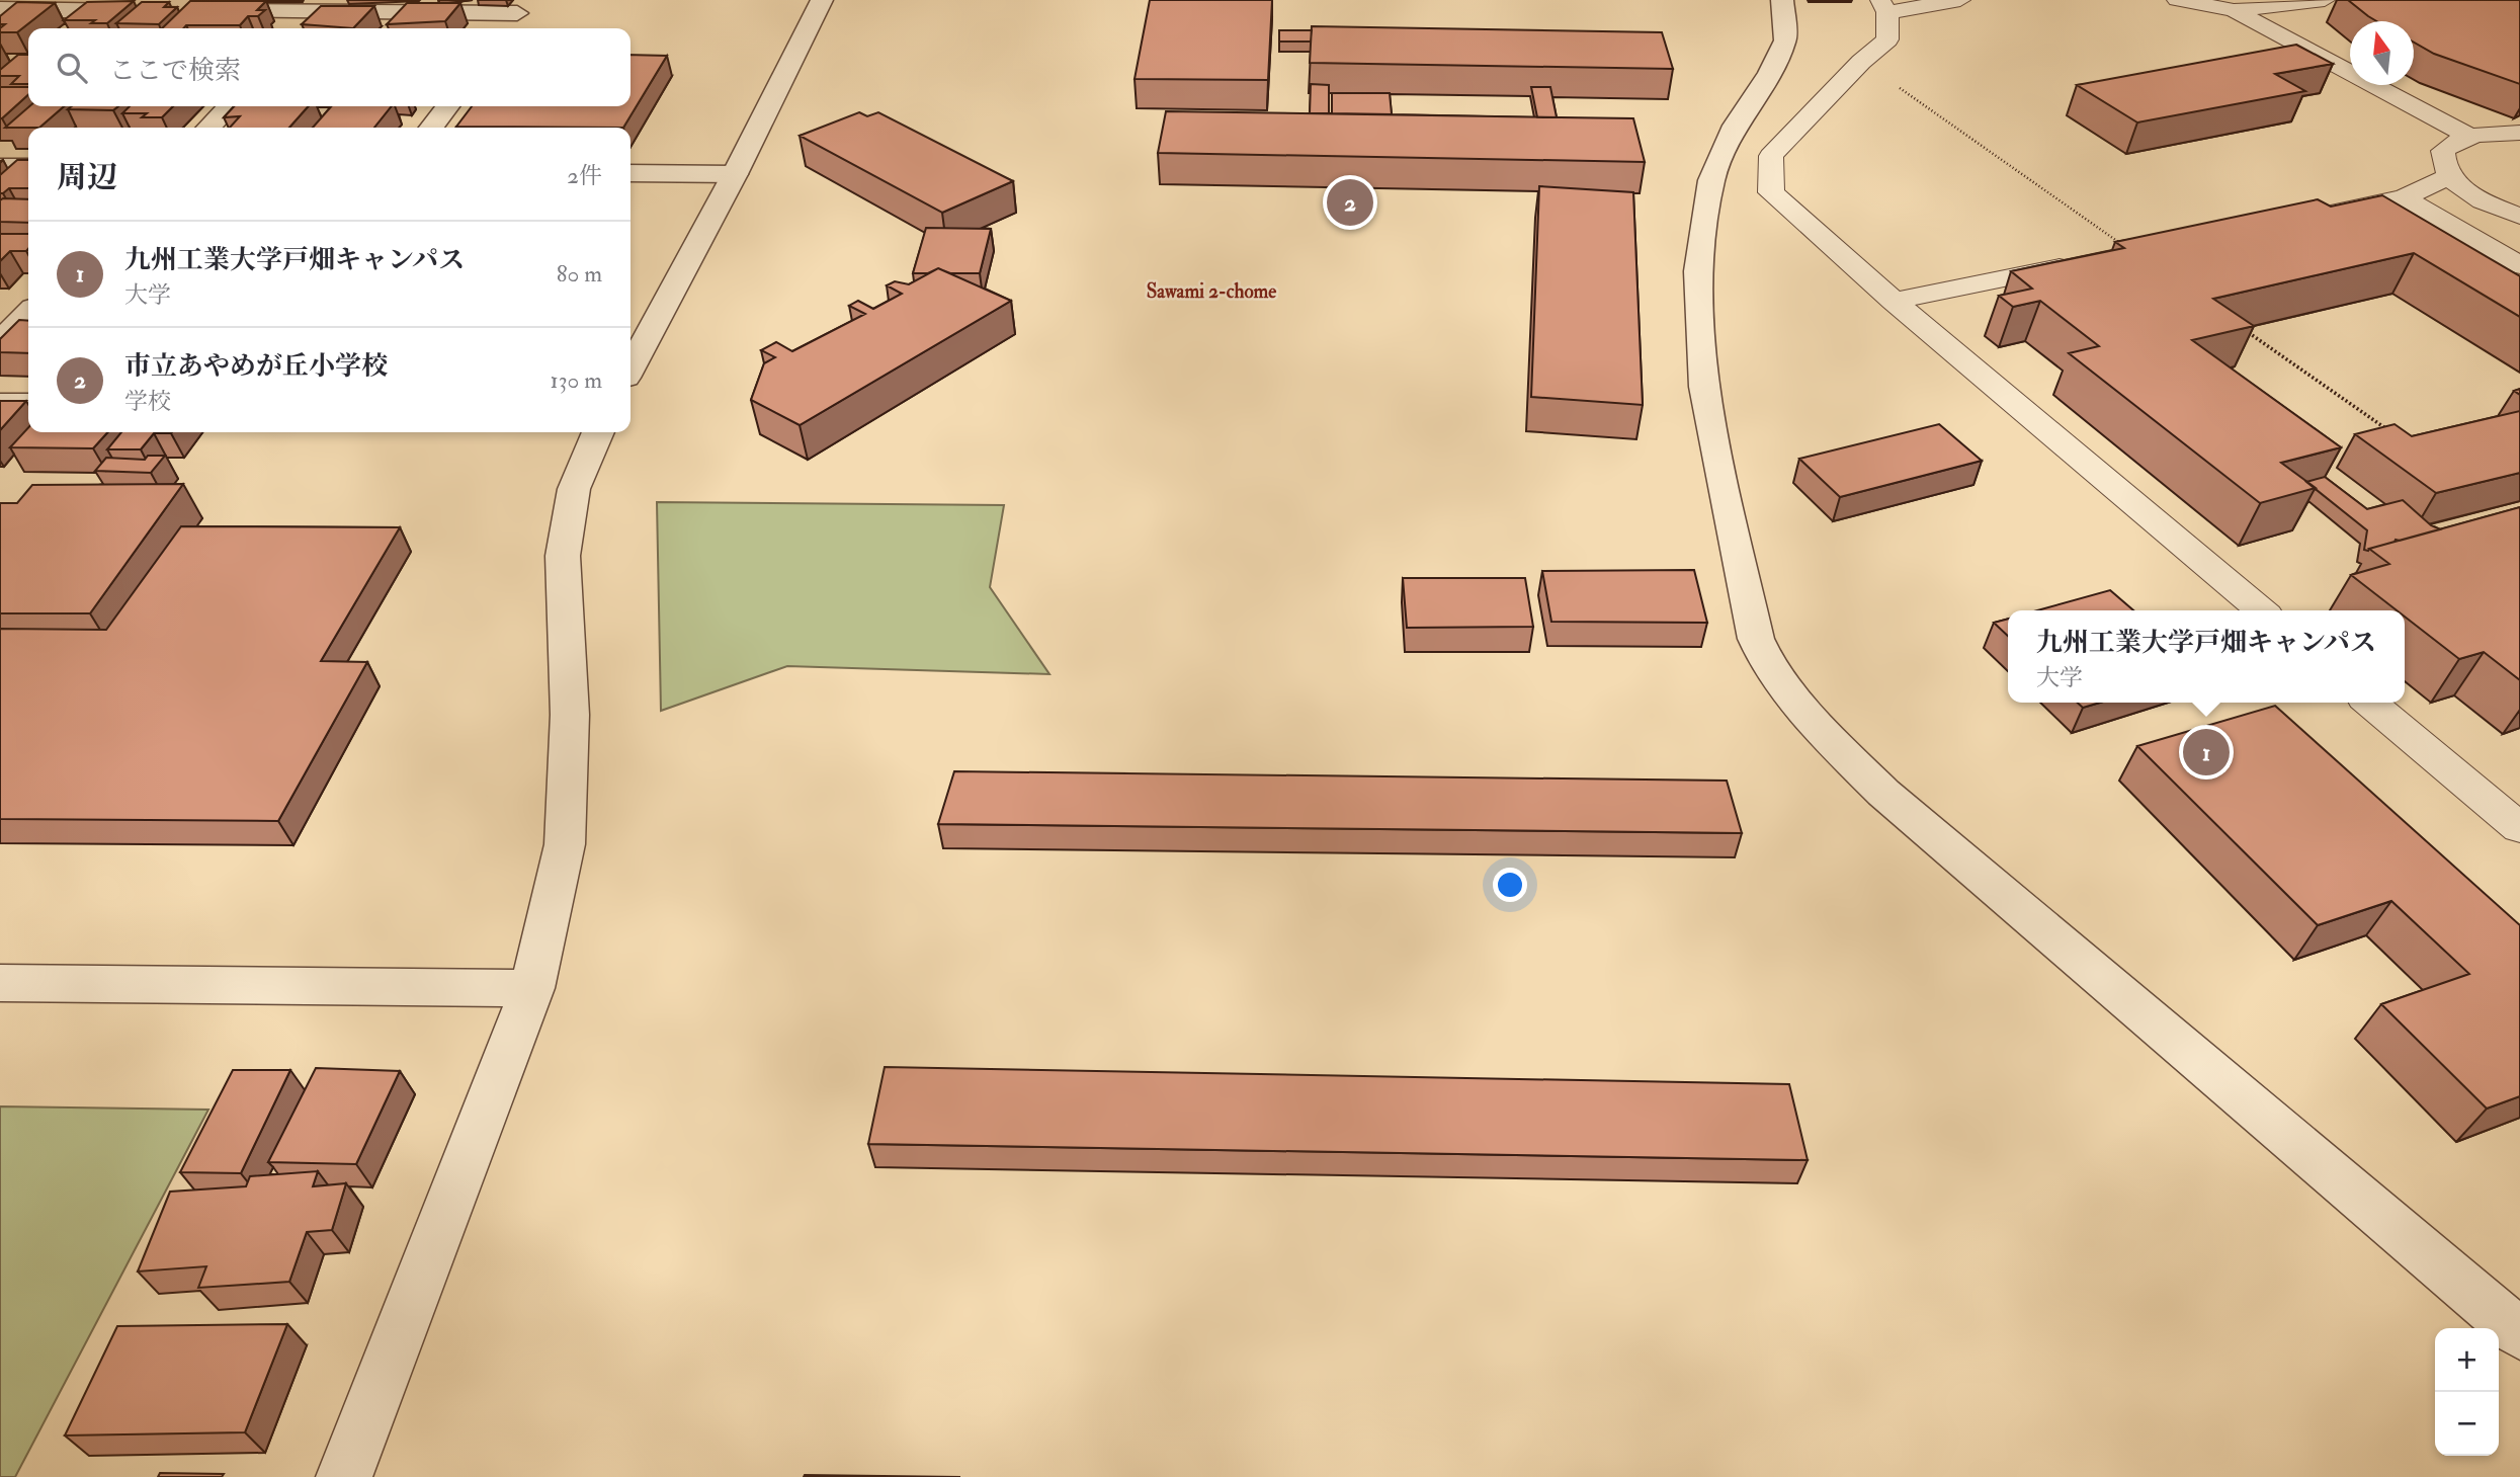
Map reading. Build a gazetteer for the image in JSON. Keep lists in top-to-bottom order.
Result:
{
  "districts": ["Sawami 2-chome"],
  "north": "top",
  "page": {
    "search": "ここで検索",
    "heading": ["周辺", "2件"],
    "pins": ["2", "1"],
    "list": [
      {
        "mark": "1",
        "name": "九州工業大学戸畑キャンパス",
        "note": "大学",
        "value": "80 m"
      },
      {
        "mark": "2",
        "name": "市立あやめが丘小学校",
        "note": "学校",
        "value": "130 m"
      }
    ],
    "popup": ["九州工業大学戸畑キャンパス", "大学"],
    "map_buttons": ["+", "−"]
  }
}
